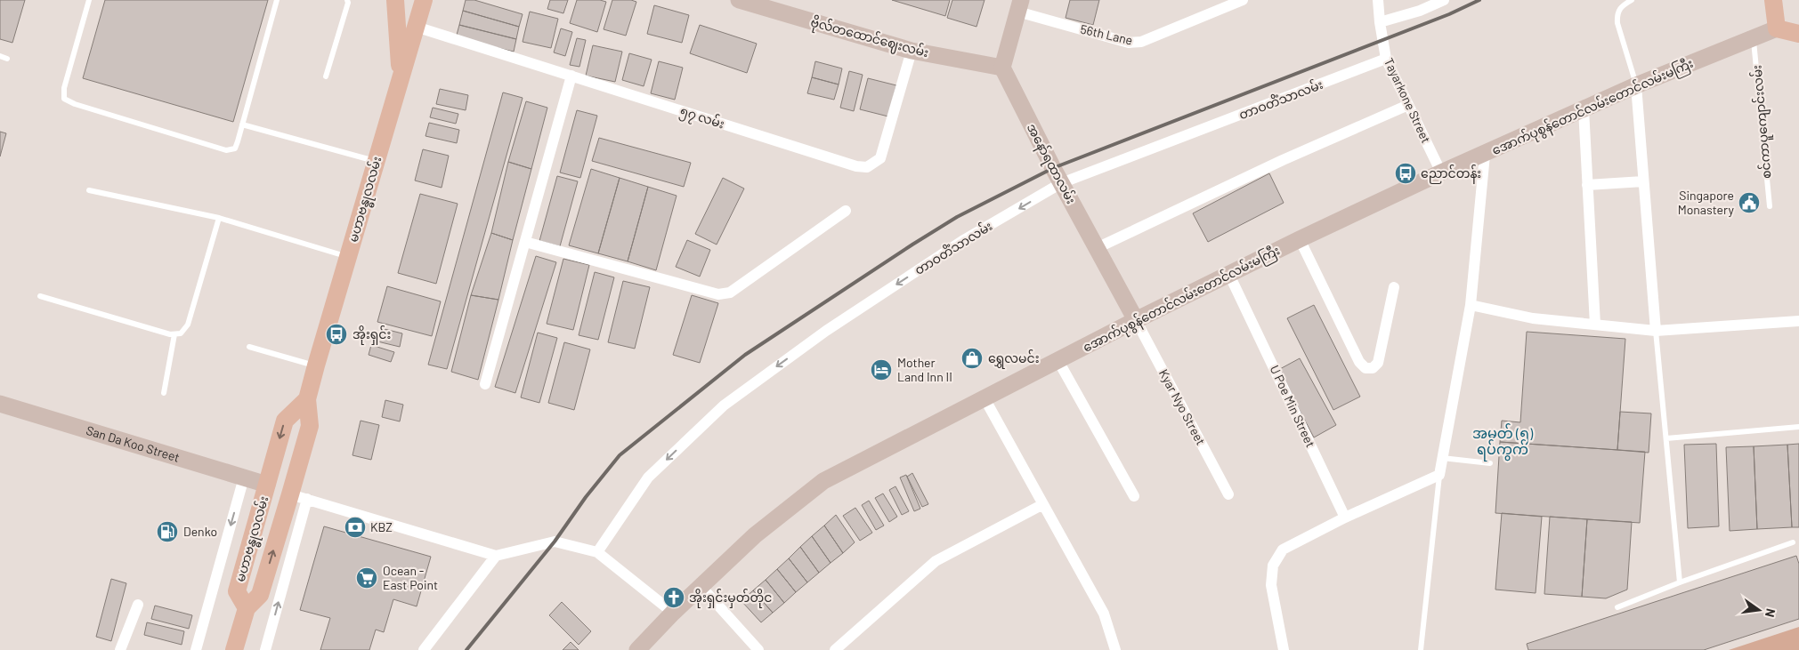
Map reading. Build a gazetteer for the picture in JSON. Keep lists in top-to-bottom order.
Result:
{
  "streets": {
    "main road": [
      "ဗိုလ်တထောင်ဈေးလမ်း",
      "အောက်ပုစွန်တောင်လမ်းတောင်လမ်းမကြီး",
      "အနော်ရထာလမ်း",
      "မဟာဗန္ဓုလလမ်း",
      "San Da Koo Street"
    ],
    "street": [
      "56th Lane",
      "တာဝတိံသာလမ်း",
      "Tayarkone Street",
      "၅၇ လမ်း",
      "U Poe Min Street",
      "Kyar Nyo Street"
    ],
    "lane": ["စင်ကာပူကျောင်းလမ်း"]
  },
  "crossings": [
    ["ဗိုလ်တထောင်ဈေးလမ်း", "၅၇ လမ်း"],
    ["ဗိုလ်တထောင်ဈေးလမ်း", "အနော်ရထာလမ်း"],
    ["တာဝတိံသာလမ်း", "Tayarkone Street"],
    ["တာဝတိံသာလမ်း", "အနော်ရထာလမ်း"],
    ["Tayarkone Street", "အောက်ပုစွန်တောင်လမ်းတောင်လမ်းမကြီး"],
    ["အောက်ပုစွန်တောင်လမ်းတောင်လမ်းမကြီး", "စင်ကာပူကျောင်းလမ်း"],
    ["အောက်ပုစွန်တောင်လမ်းတောင်လမ်းမကြီး", "အနော်ရထာလမ်း"],
    ["အောက်ပုစွန်တောင်လမ်းတောင်လမ်းမကြီး", "U Poe Min Street"],
    ["အောက်ပုစွန်တောင်လမ်းတောင်လမ်းမကြီး", "Kyar Nyo Street"],
    ["၅၇ လမ်း", "မဟာဗန္ဓုလလမ်း"],
    ["အနော်ရထာလမ်း", "Kyar Nyo Street"],
    ["မဟာဗန္ဓုလလမ်း", "San Da Koo Street"]
  ],
  "one_way": ["တာဝတိံသာလမ်း"],
  "districts": ["အမှတ် (၅) ရပ်ကွက်"],
  "places": {
    "bus stop": ["ညောင်တန်း", "အိုးရှင်း"],
    "public building": ["Singapore Monastery"],
    "shop": ["ရွှေလမင်း"],
    "hotel": ["Mother Land Inn II"],
    "bank": ["KBZ"],
    "fuel station": ["Denko"],
    "supermarket": ["Ocean - East Point"],
    "church": ["အိုးရှင်းမှတ်တိုင"]
  },
  "north": "right"
}
